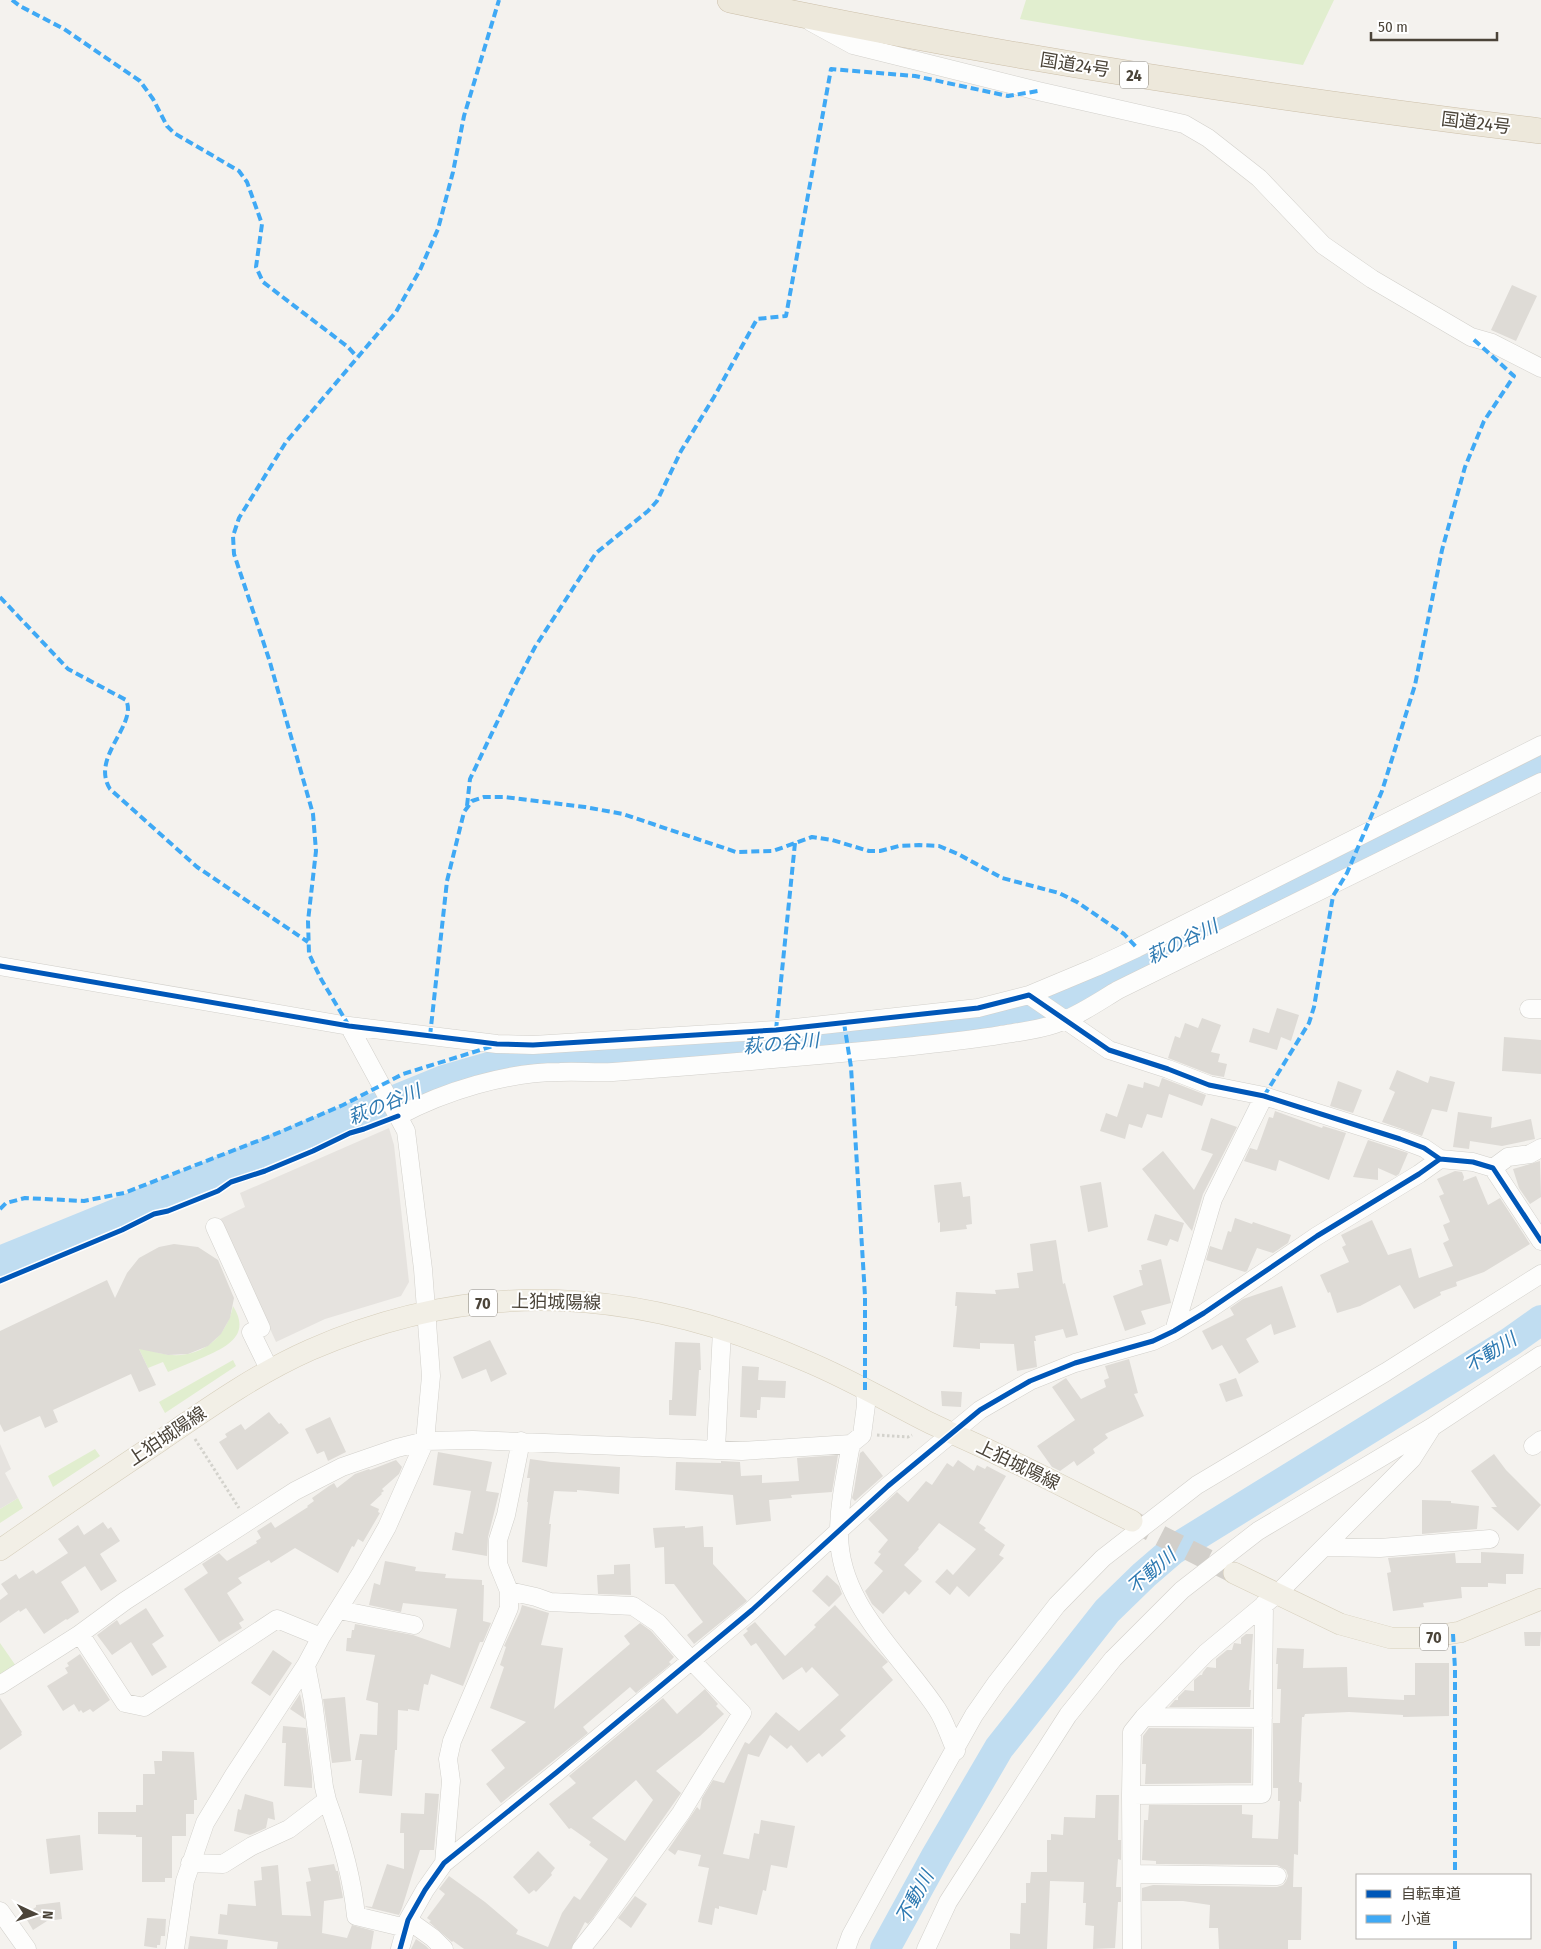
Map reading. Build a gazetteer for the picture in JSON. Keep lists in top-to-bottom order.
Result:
{
  "streets": {
    "highway": ["国道24号", "24"],
    "main road": ["上狛城陽線", "70"]
  },
  "water": ["萩の谷川", "不動川"],
  "legend": ["自転車道", "小道"],
  "scale_bar": "50 m",
  "north": "right"
}
